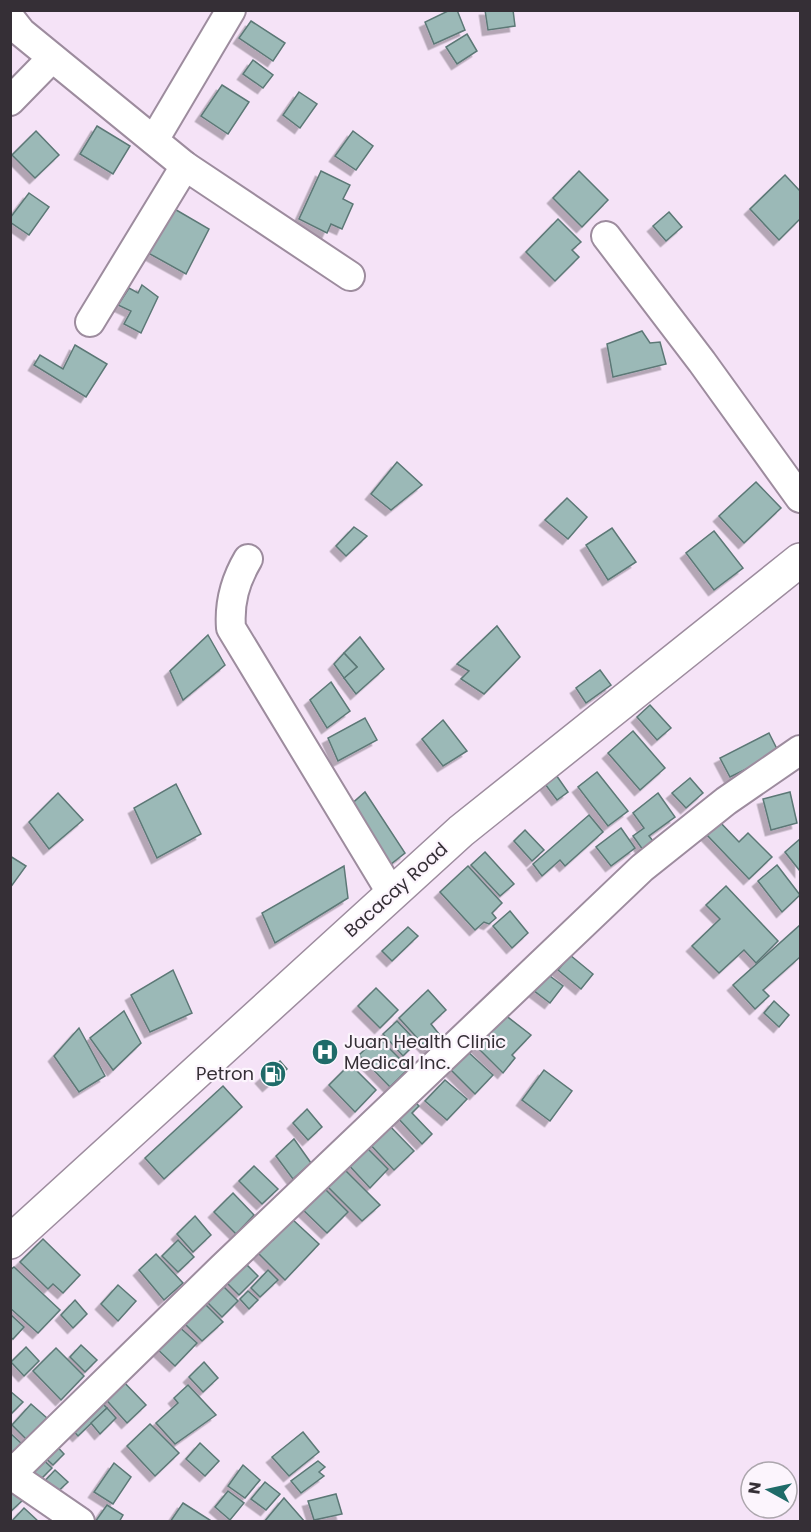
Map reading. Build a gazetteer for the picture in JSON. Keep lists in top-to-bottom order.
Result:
{
  "streets": {
    "main road": ["Bacacay Road"]
  },
  "places": {
    "hospital": ["Juan Health Clinic Medical Inc."],
    "fuel station": ["Petron"]
  },
  "north": "left"
}
